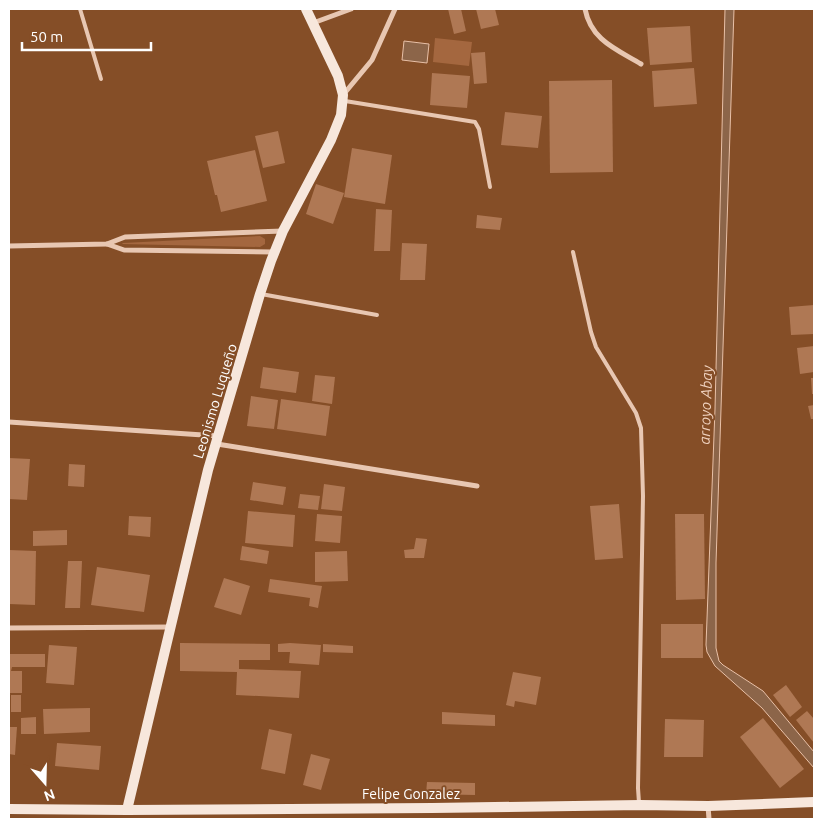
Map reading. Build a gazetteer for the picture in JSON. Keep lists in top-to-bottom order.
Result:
{
  "streets": {
    "street": ["Leonismo Luqueño", "Felipe Gonzalez"]
  },
  "crossings": [
    ["Leonismo Luqueño", "Felipe Gonzalez"]
  ],
  "water": ["arroyo Abay"],
  "scale_bar": "50 m",
  "north": "bottom"
}
